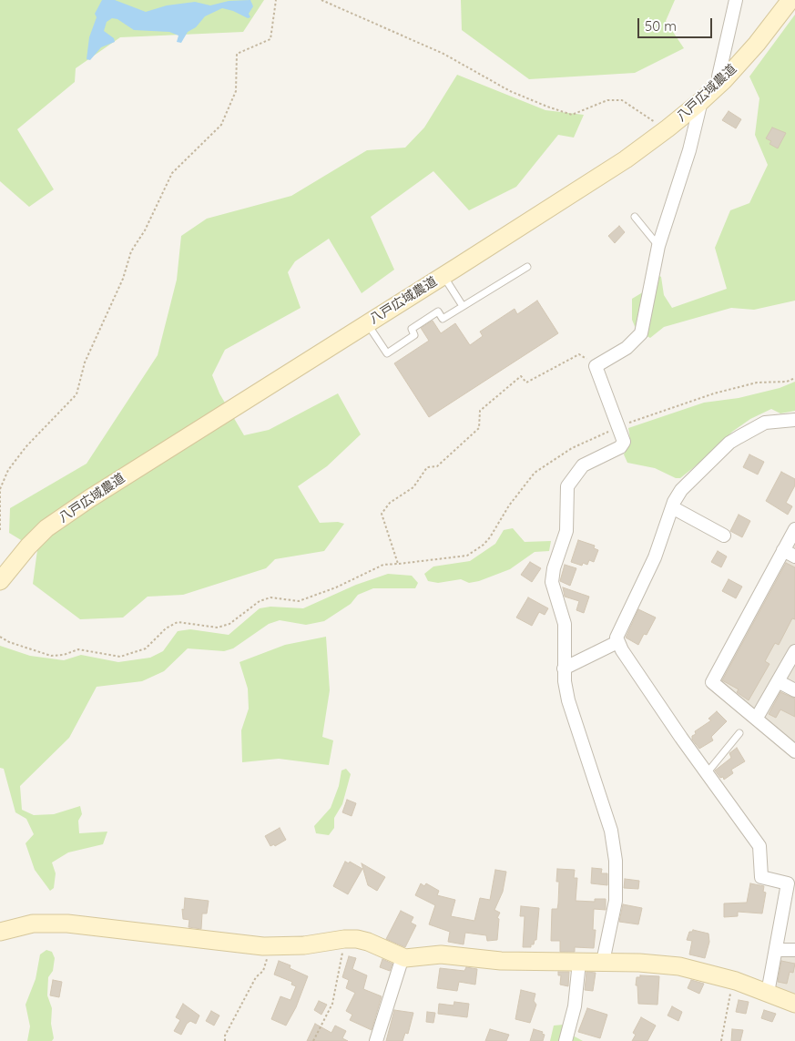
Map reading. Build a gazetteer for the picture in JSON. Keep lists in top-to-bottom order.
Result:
{
  "streets": {
    "street": ["八戸広域農道"]
  },
  "scale_bar": "50 m"
}
